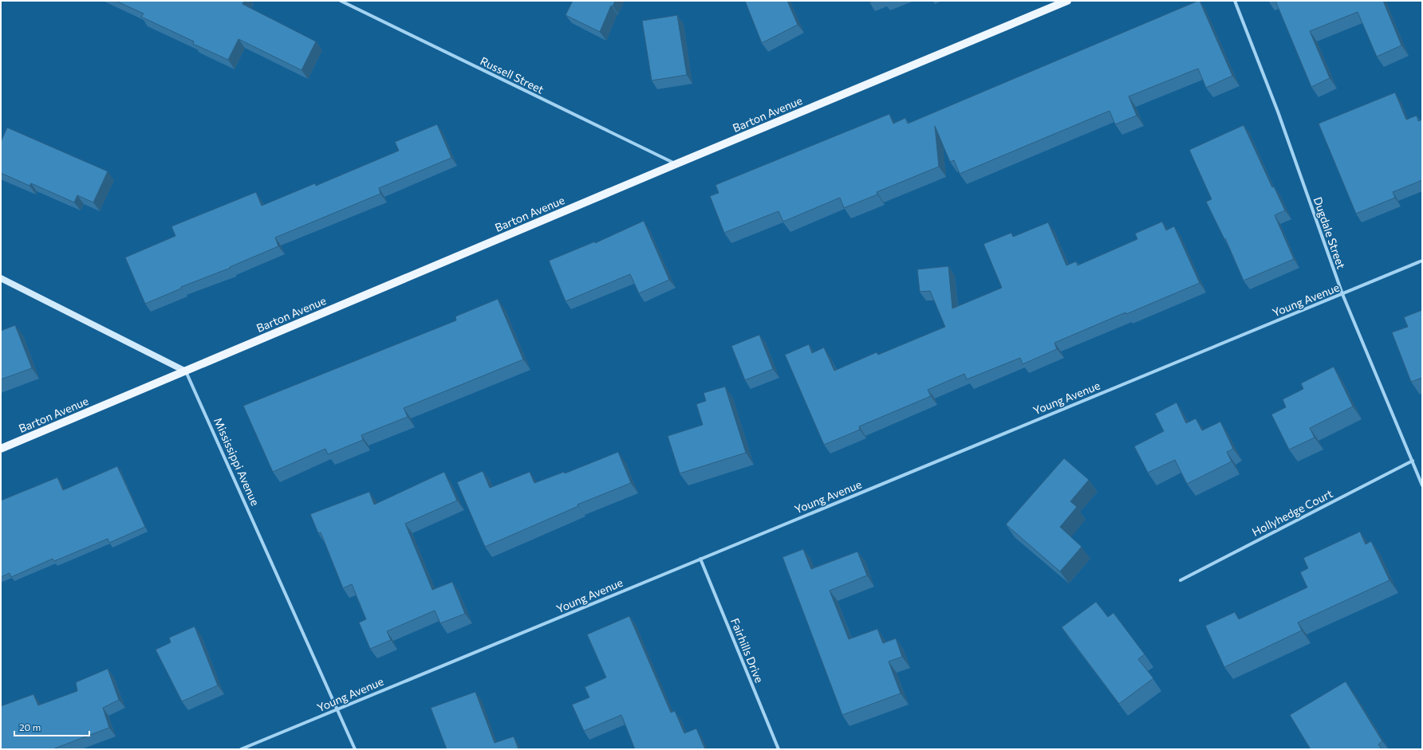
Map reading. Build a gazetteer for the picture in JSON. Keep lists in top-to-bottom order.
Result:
{
  "streets": {
    "main road": ["Barton Avenue"],
    "street": [
      "Russell Street",
      "Dugdale Street",
      "Young Avenue",
      "Mississippi Avenue",
      "Hollyhedge Court",
      "Fairhills Drive"
    ]
  },
  "crossings": [
    ["Russell Street", "Barton Avenue"],
    ["Barton Avenue", "Mississippi Avenue"],
    ["Dugdale Street", "Young Avenue"],
    ["Dugdale Street", "Hollyhedge Court"],
    ["Young Avenue", "Mississippi Avenue"],
    ["Young Avenue", "Fairhills Drive"]
  ],
  "scale_bar": "20 m"
}
